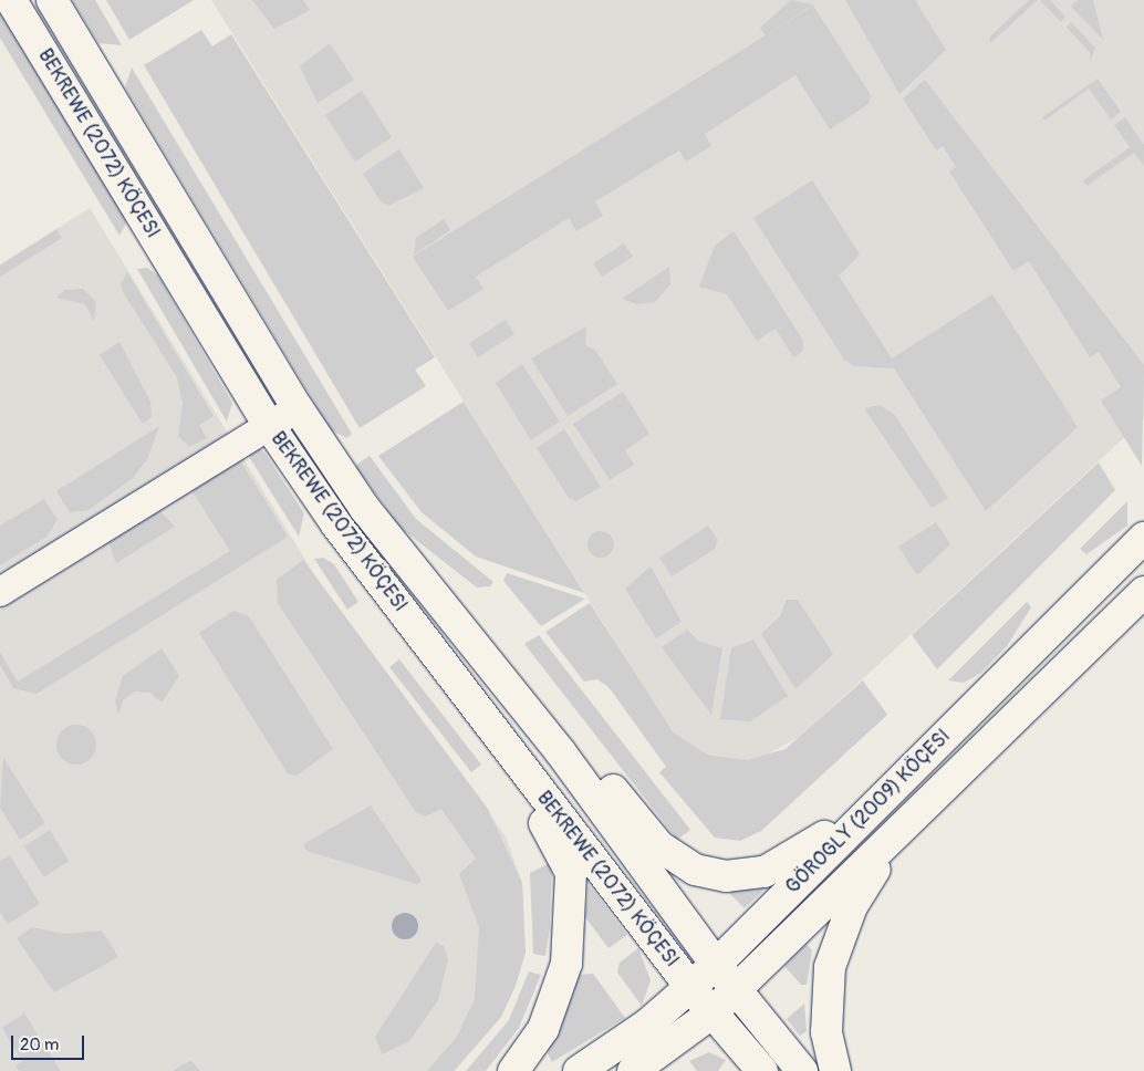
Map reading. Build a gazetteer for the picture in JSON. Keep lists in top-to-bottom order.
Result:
{
  "streets": {
    "main road": ["BEKREWE (2072) KÖÇESI", "GÖROGLY (2009) KÖÇESI"]
  },
  "crossings": [
    ["BEKREWE (2072) KÖÇESI", "GÖROGLY (2009) KÖÇESI"]
  ],
  "scale_bar": "20 m"
}
